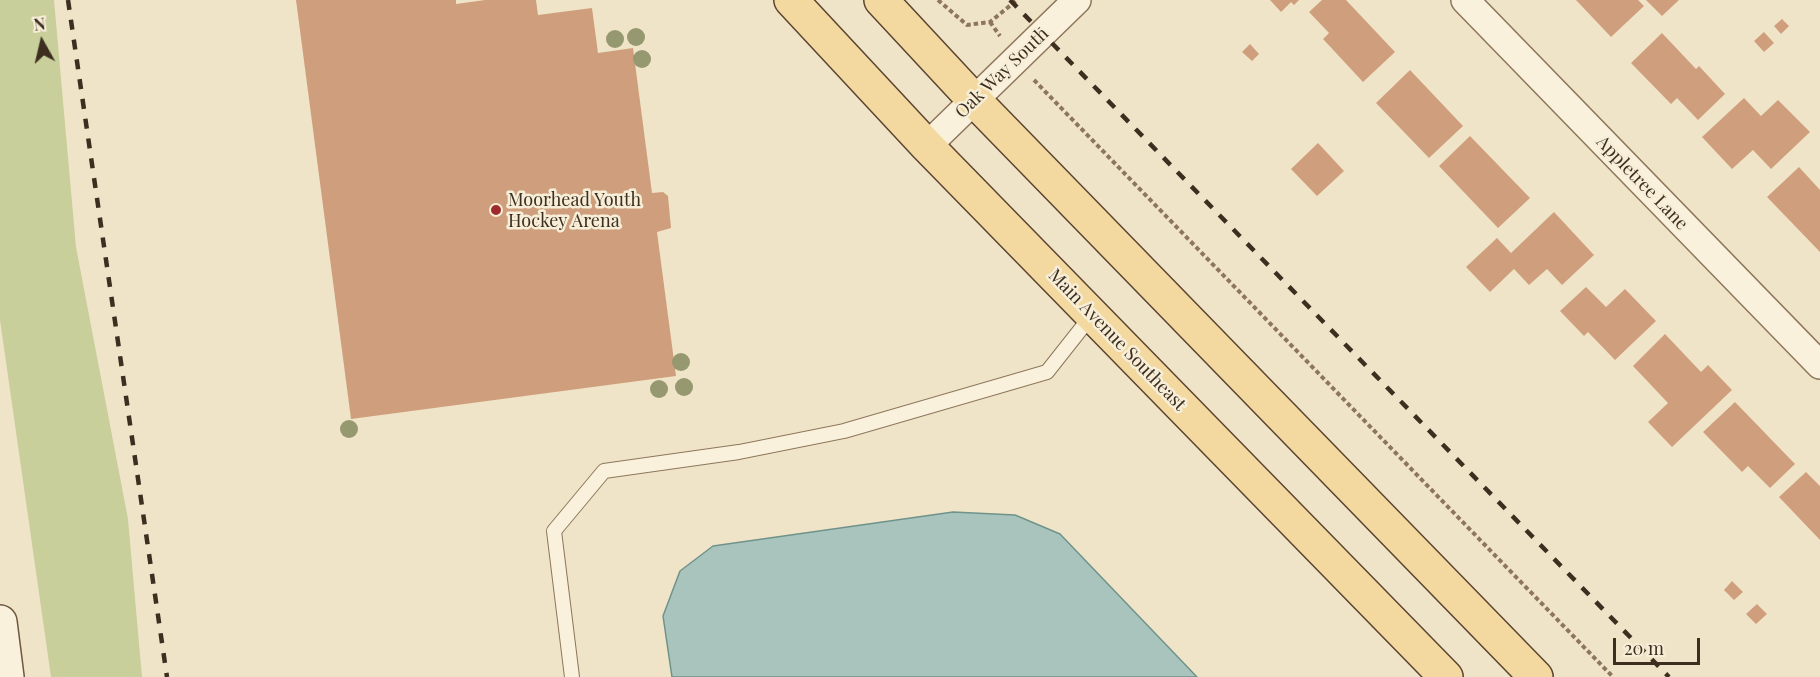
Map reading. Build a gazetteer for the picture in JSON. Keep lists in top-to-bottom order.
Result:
{
  "streets": {
    "main road": ["Main Avenue Southeast"],
    "street": ["Oak Way South", "Appletree Lane"]
  },
  "crossings": [
    ["Oak Way South", "Main Avenue Southeast"]
  ],
  "places": ["Moorhead Youth Hockey Arena"],
  "scale_bar": "20 m",
  "north": "top"
}
